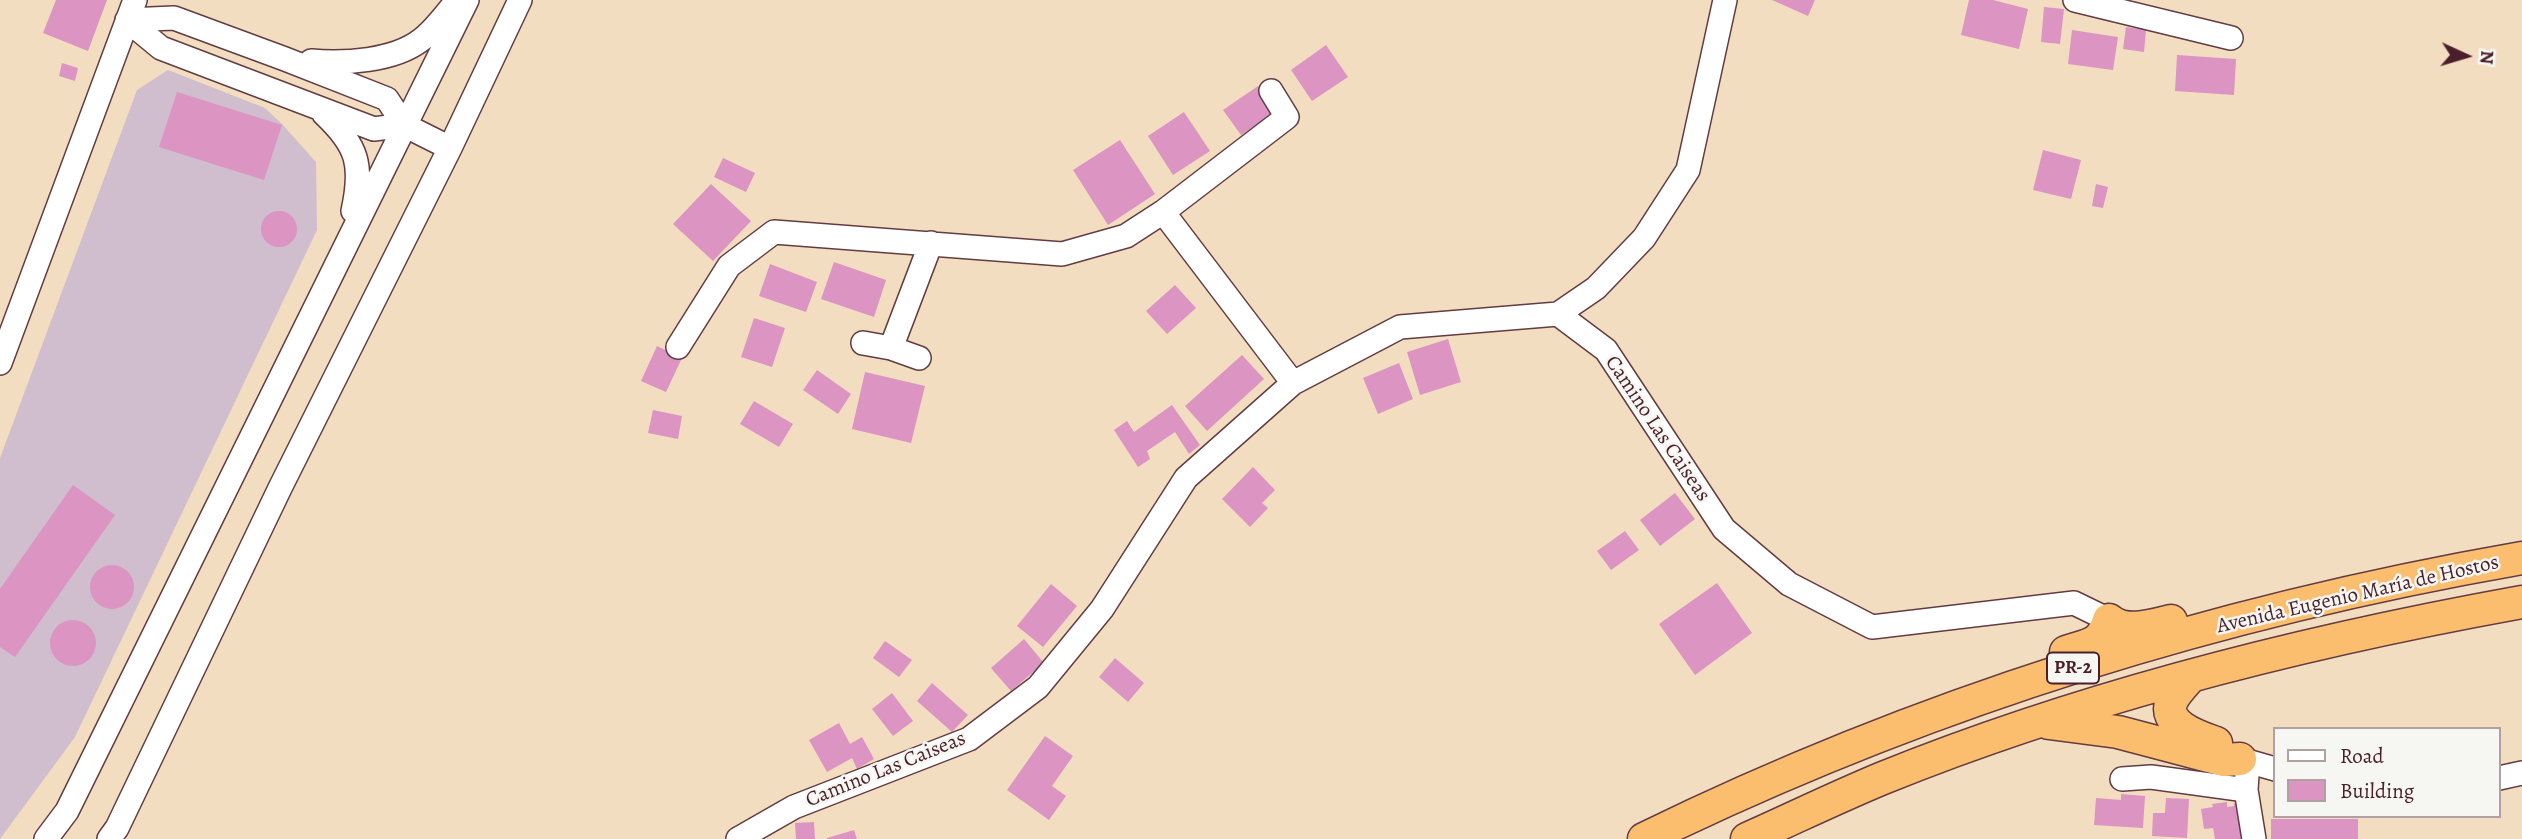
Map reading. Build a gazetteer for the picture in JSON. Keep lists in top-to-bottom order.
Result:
{
  "streets": {
    "highway": ["Avenida Eugenio María de Hostos", "PR-2"],
    "street": ["Camino Las Caiseas"]
  },
  "legend": ["Road", "Building"],
  "north": "right"
}
